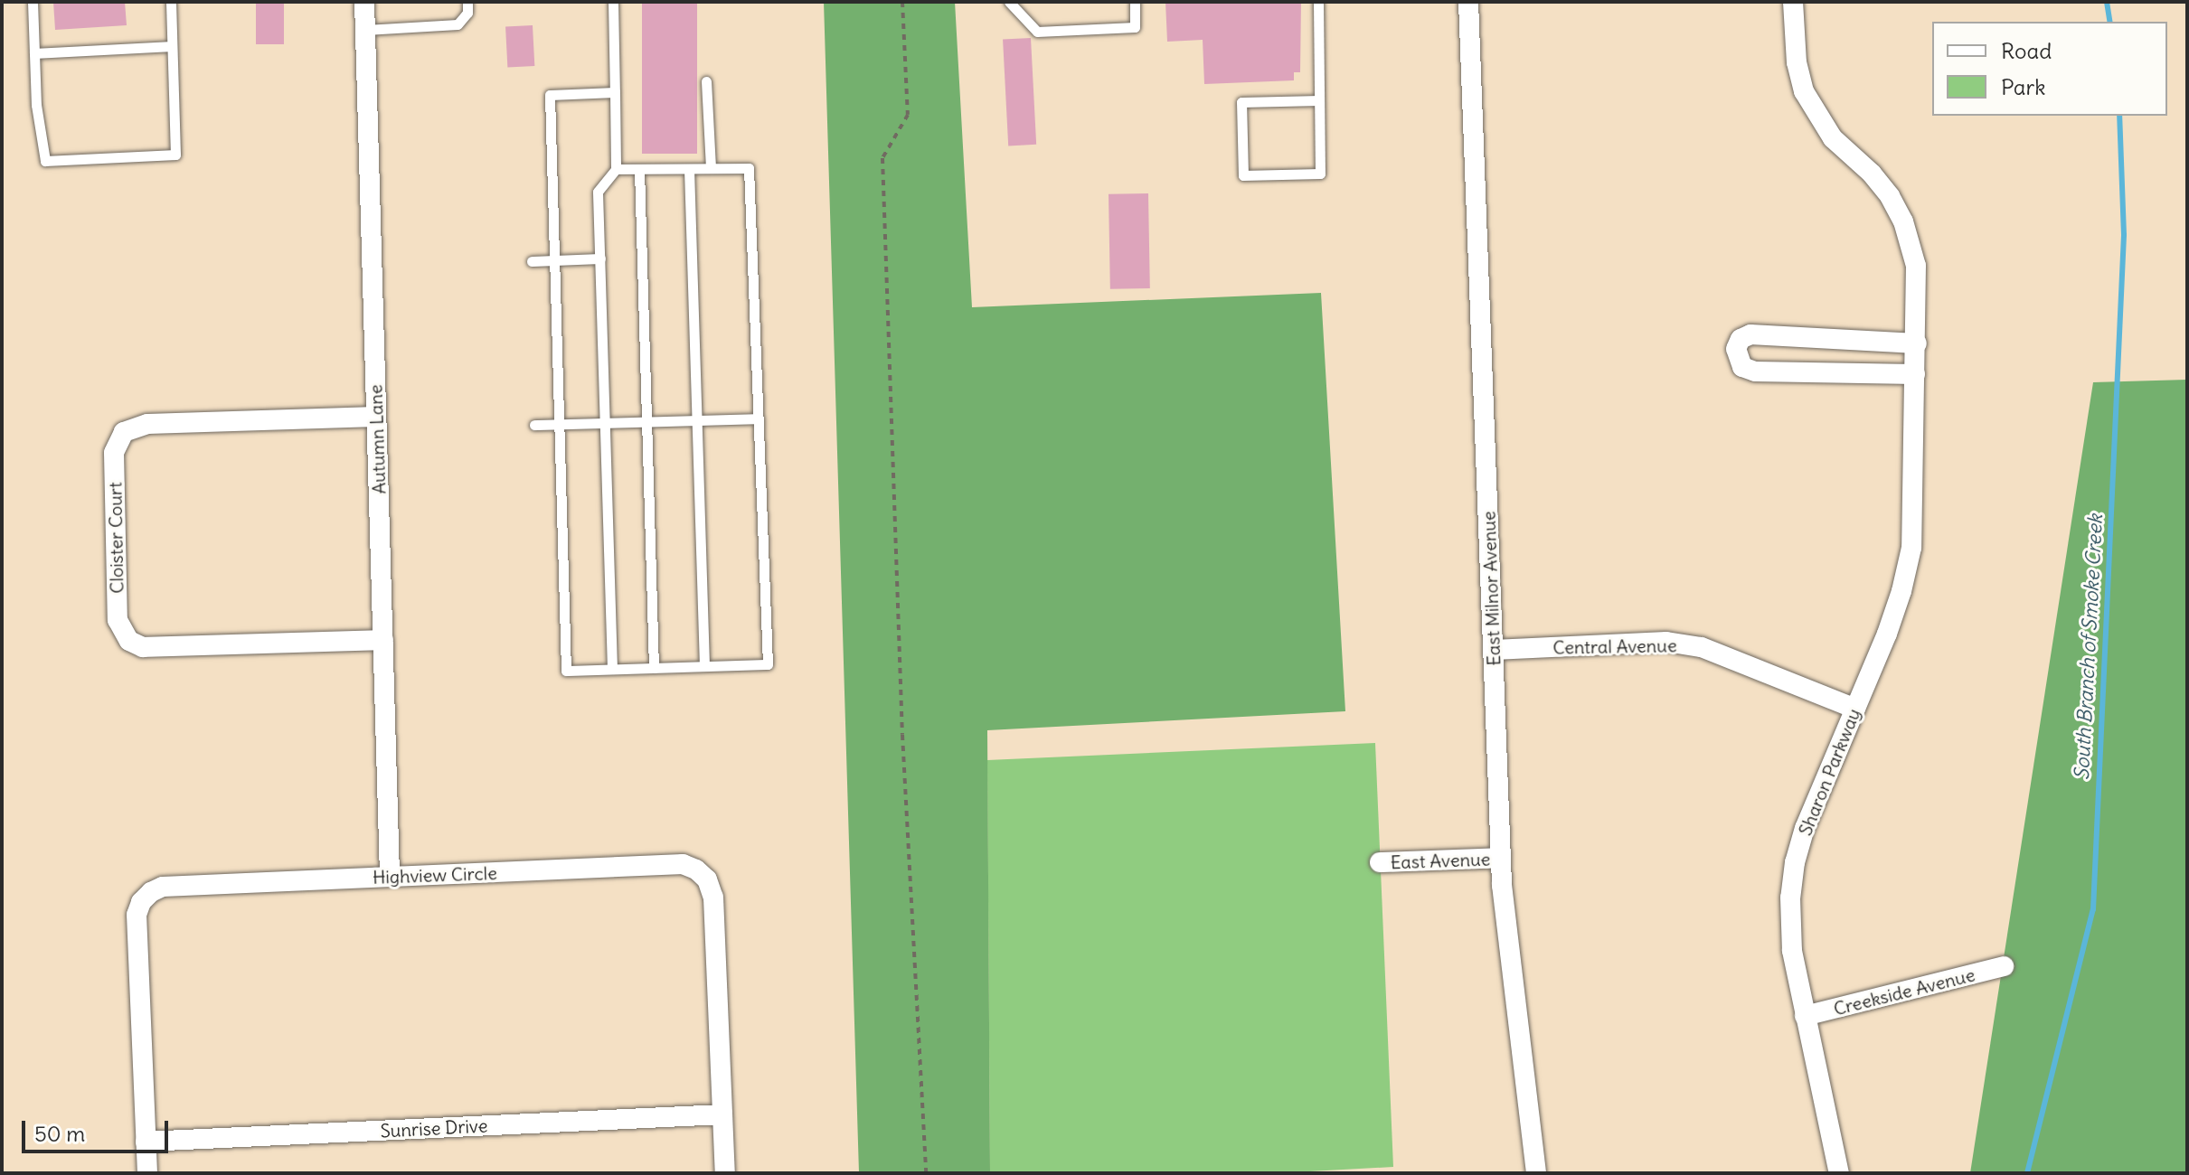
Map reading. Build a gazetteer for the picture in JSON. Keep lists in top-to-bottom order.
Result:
{
  "streets": {
    "street": [
      "Autumn Lane",
      "Cloister Court",
      "East Milnor Avenue",
      "Central Avenue",
      "Sharon Parkway",
      "East Avenue",
      "Highview Circle",
      "Creekside Avenue",
      "Sunrise Drive"
    ]
  },
  "crossings": [
    ["Autumn Lane", "Cloister Court"],
    ["Autumn Lane", "Highview Circle"],
    ["East Milnor Avenue", "Central Avenue"],
    ["East Milnor Avenue", "East Avenue"],
    ["Central Avenue", "Sharon Parkway"],
    ["Sharon Parkway", "Creekside Avenue"],
    ["Highview Circle", "Sunrise Drive"]
  ],
  "water": ["South Branch of Smoke Creek"],
  "legend": ["Road", "Park"],
  "scale_bar": "50 m"
}
